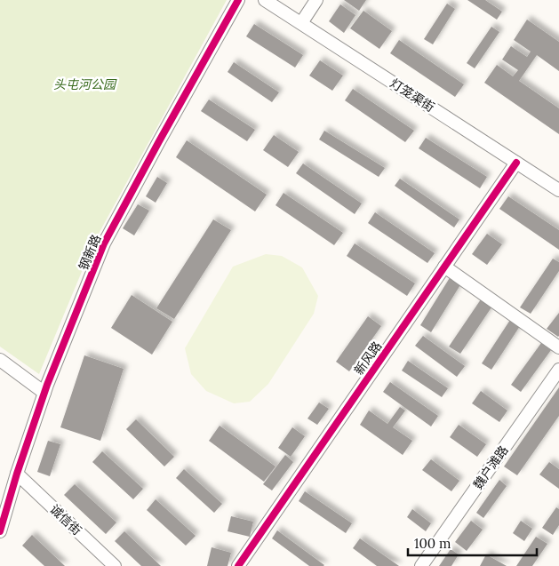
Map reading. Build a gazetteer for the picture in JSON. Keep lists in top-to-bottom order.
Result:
{
  "streets": {
    "street": [
      "灯笼渠街",
      "钢新路",
      "新风路",
      "魏户滩路",
      "诚信街"
    ]
  },
  "crossings": [
    ["灯笼渠街", "新风路"],
    ["钢新路", "诚信街"]
  ],
  "parks": ["头屯河公园"],
  "scale_bar": "100 m"
}
